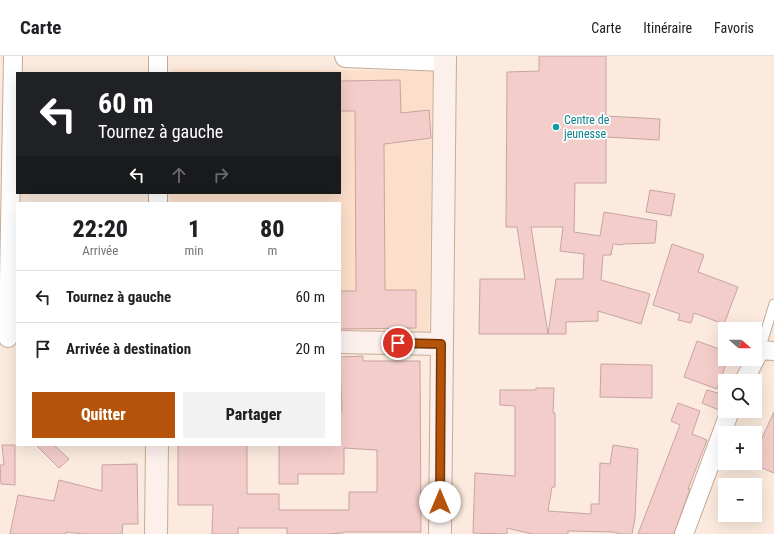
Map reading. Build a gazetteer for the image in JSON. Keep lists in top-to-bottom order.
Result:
{
  "places": ["Centre de jeunesse"],
  "north": "right",
  "page": {
    "header": "Carte",
    "nav": ["Carte", "Itinéraire", "Favoris"],
    "turn": ["60 m", "Tournez à gauche"],
    "eta": [
      "22:20",
      "Arrivée",
      "1",
      "min",
      "80",
      "m"
    ],
    "list": [
      {
        "name": "Tournez à gauche",
        "value": "60 m"
      },
      {
        "name": "Arrivée à destination",
        "value": "20 m"
      }
    ],
    "map_buttons": ["+", "−"],
    "buttons": ["Quitter", "Partager"]
  }
}
